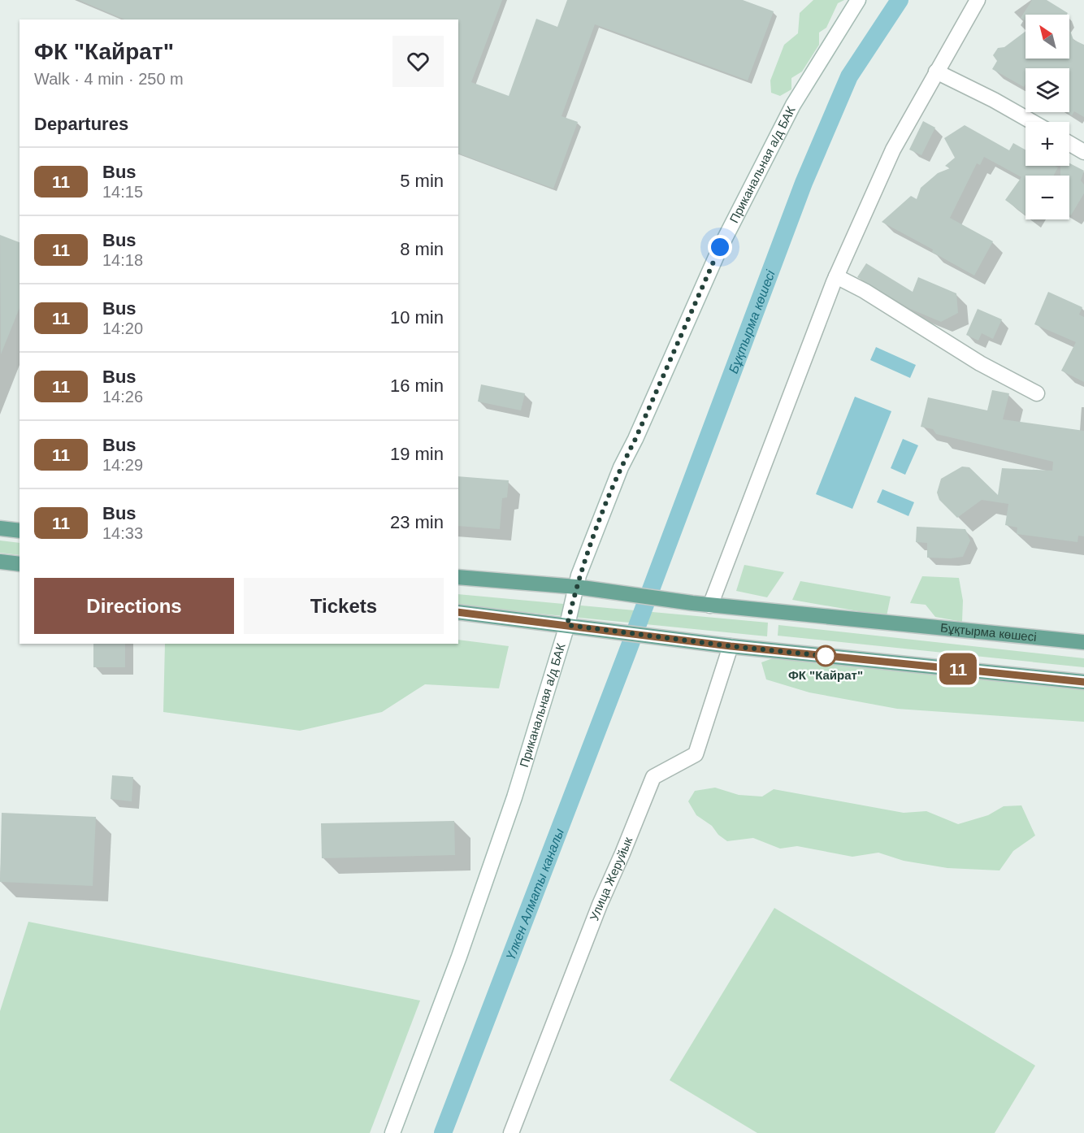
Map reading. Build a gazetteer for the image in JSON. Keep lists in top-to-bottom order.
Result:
{
  "streets": {
    "main road": ["Бұқтырма көшесі"],
    "street": ["Приканальная а/д БАК", "Улица Жеруйык"]
  },
  "crossings": [
    ["Приканальная а/д БАК", "Бұқтырма көшесі"]
  ],
  "water": ["Бұқтырма көшесі", "Үлкен Алматы каналы"],
  "places": ["ФК \"Кайрат\""],
  "lines": ["bus line 11"],
  "north": "top left",
  "page": {
    "on_map": "11",
    "map_buttons": ["+", "−"],
    "heading": [
      ["ФК \"Кайрат\"", "Walk · 4 min · 250 m"],
      "Departures"
    ],
    "list": [
      {
        "mark": "11",
        "name": "Bus",
        "note": "14:15",
        "value": "5 min"
      },
      {
        "mark": "11",
        "name": "Bus",
        "note": "14:18",
        "value": "8 min"
      },
      {
        "mark": "11",
        "name": "Bus",
        "note": "14:20",
        "value": "10 min"
      },
      {
        "mark": "11",
        "name": "Bus",
        "note": "14:26",
        "value": "16 min"
      },
      {
        "mark": "11",
        "name": "Bus",
        "note": "14:29",
        "value": "19 min"
      },
      {
        "mark": "11",
        "name": "Bus",
        "note": "14:33",
        "value": "23 min"
      }
    ],
    "buttons": ["Directions", "Tickets"]
  }
}
